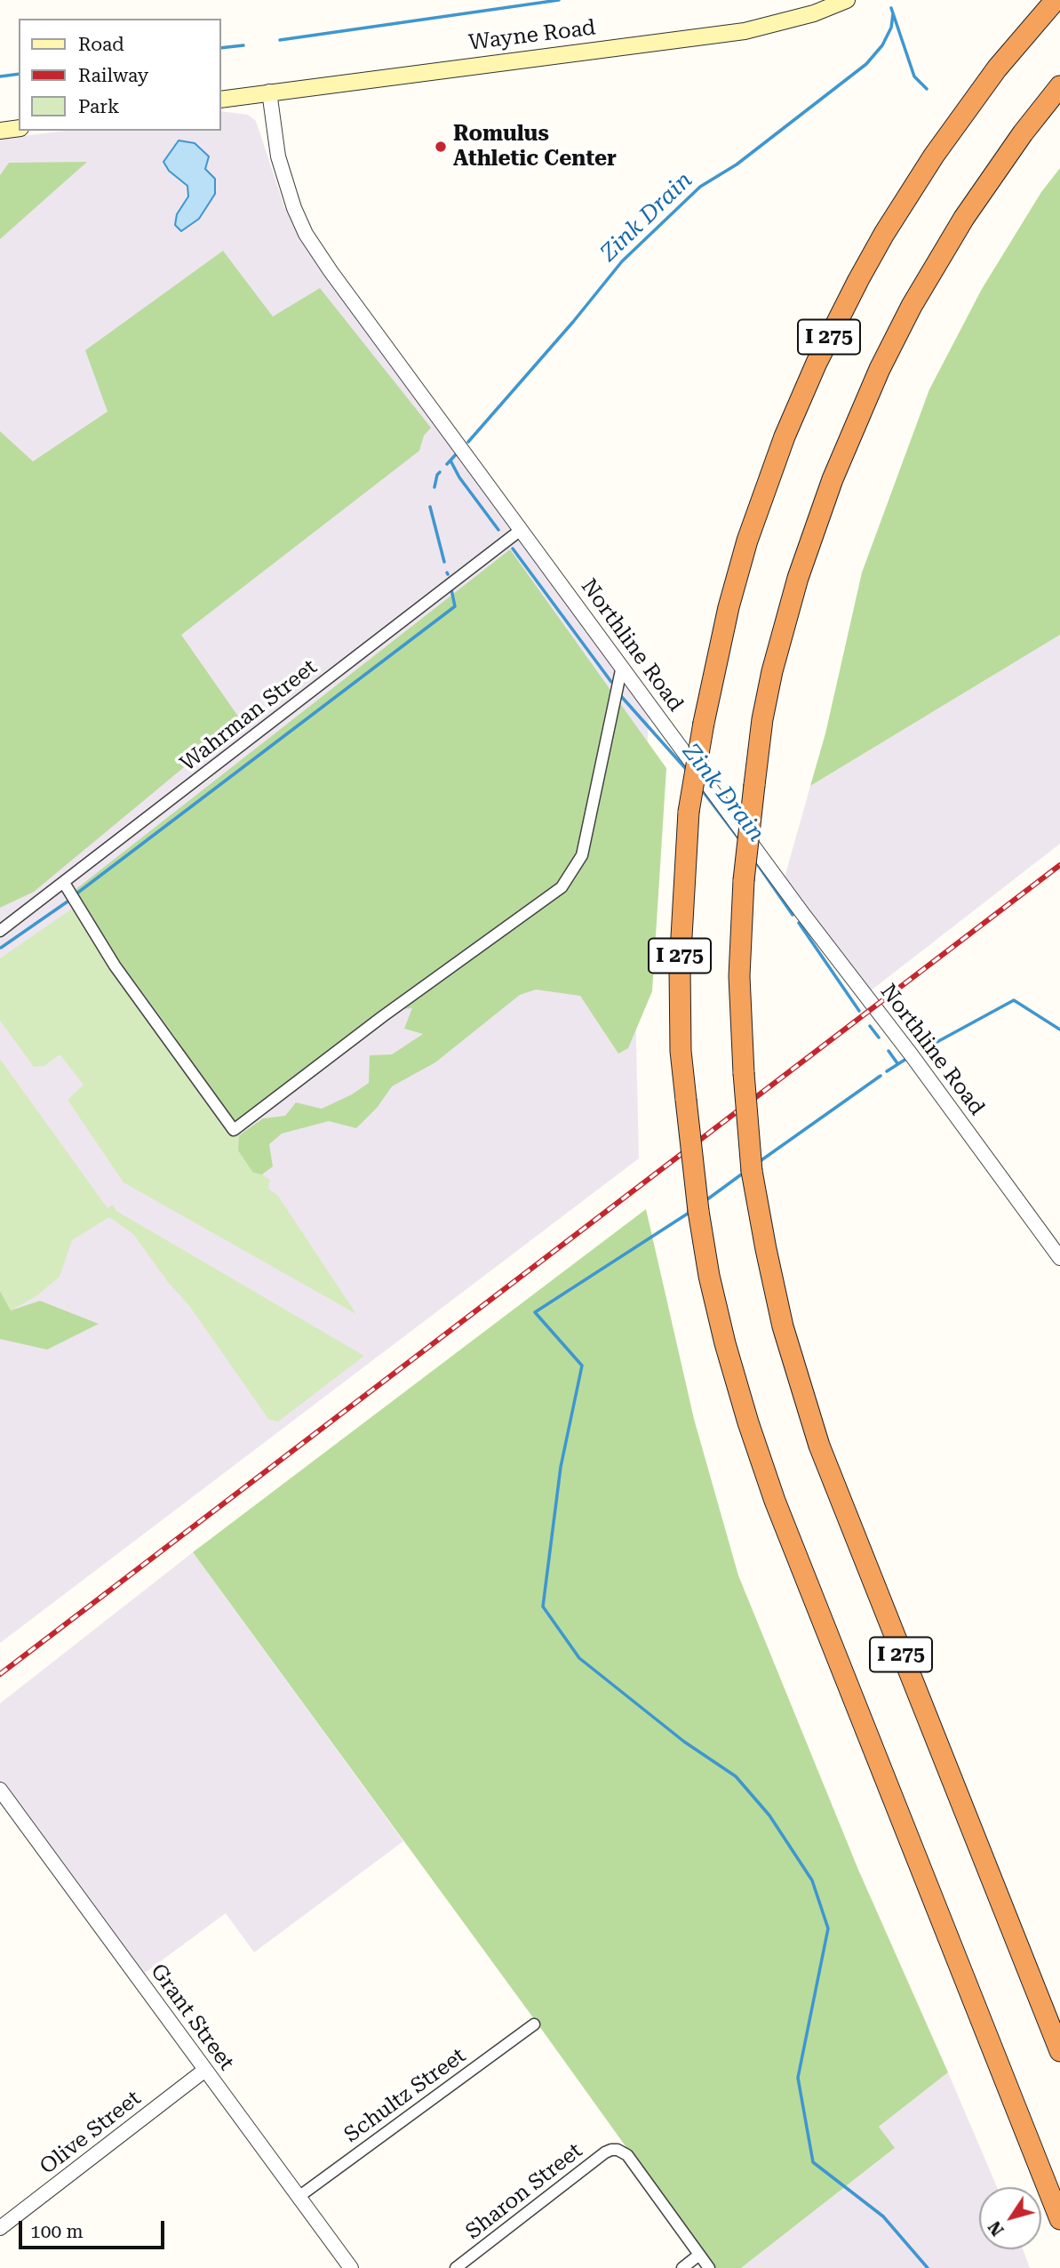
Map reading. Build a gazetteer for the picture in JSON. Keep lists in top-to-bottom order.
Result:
{
  "streets": {
    "highway": ["I 275"],
    "main road": ["Wayne Road"],
    "street": [
      "Northline Road",
      "Wahrman Street",
      "Grant Street",
      "Schultz Street",
      "Olive Street",
      "Sharon Street"
    ]
  },
  "crossings": [
    ["Wayne Road", "Northline Road"],
    ["Northline Road", "Wahrman Street"],
    ["Grant Street", "Schultz Street"],
    ["Grant Street", "Olive Street"]
  ],
  "water": ["Zink Drain"],
  "places": ["Romulus Athletic Center"],
  "legend": ["Road", "Railway", "Park"],
  "scale_bar": "100 m",
  "north": "bottom left"
}
